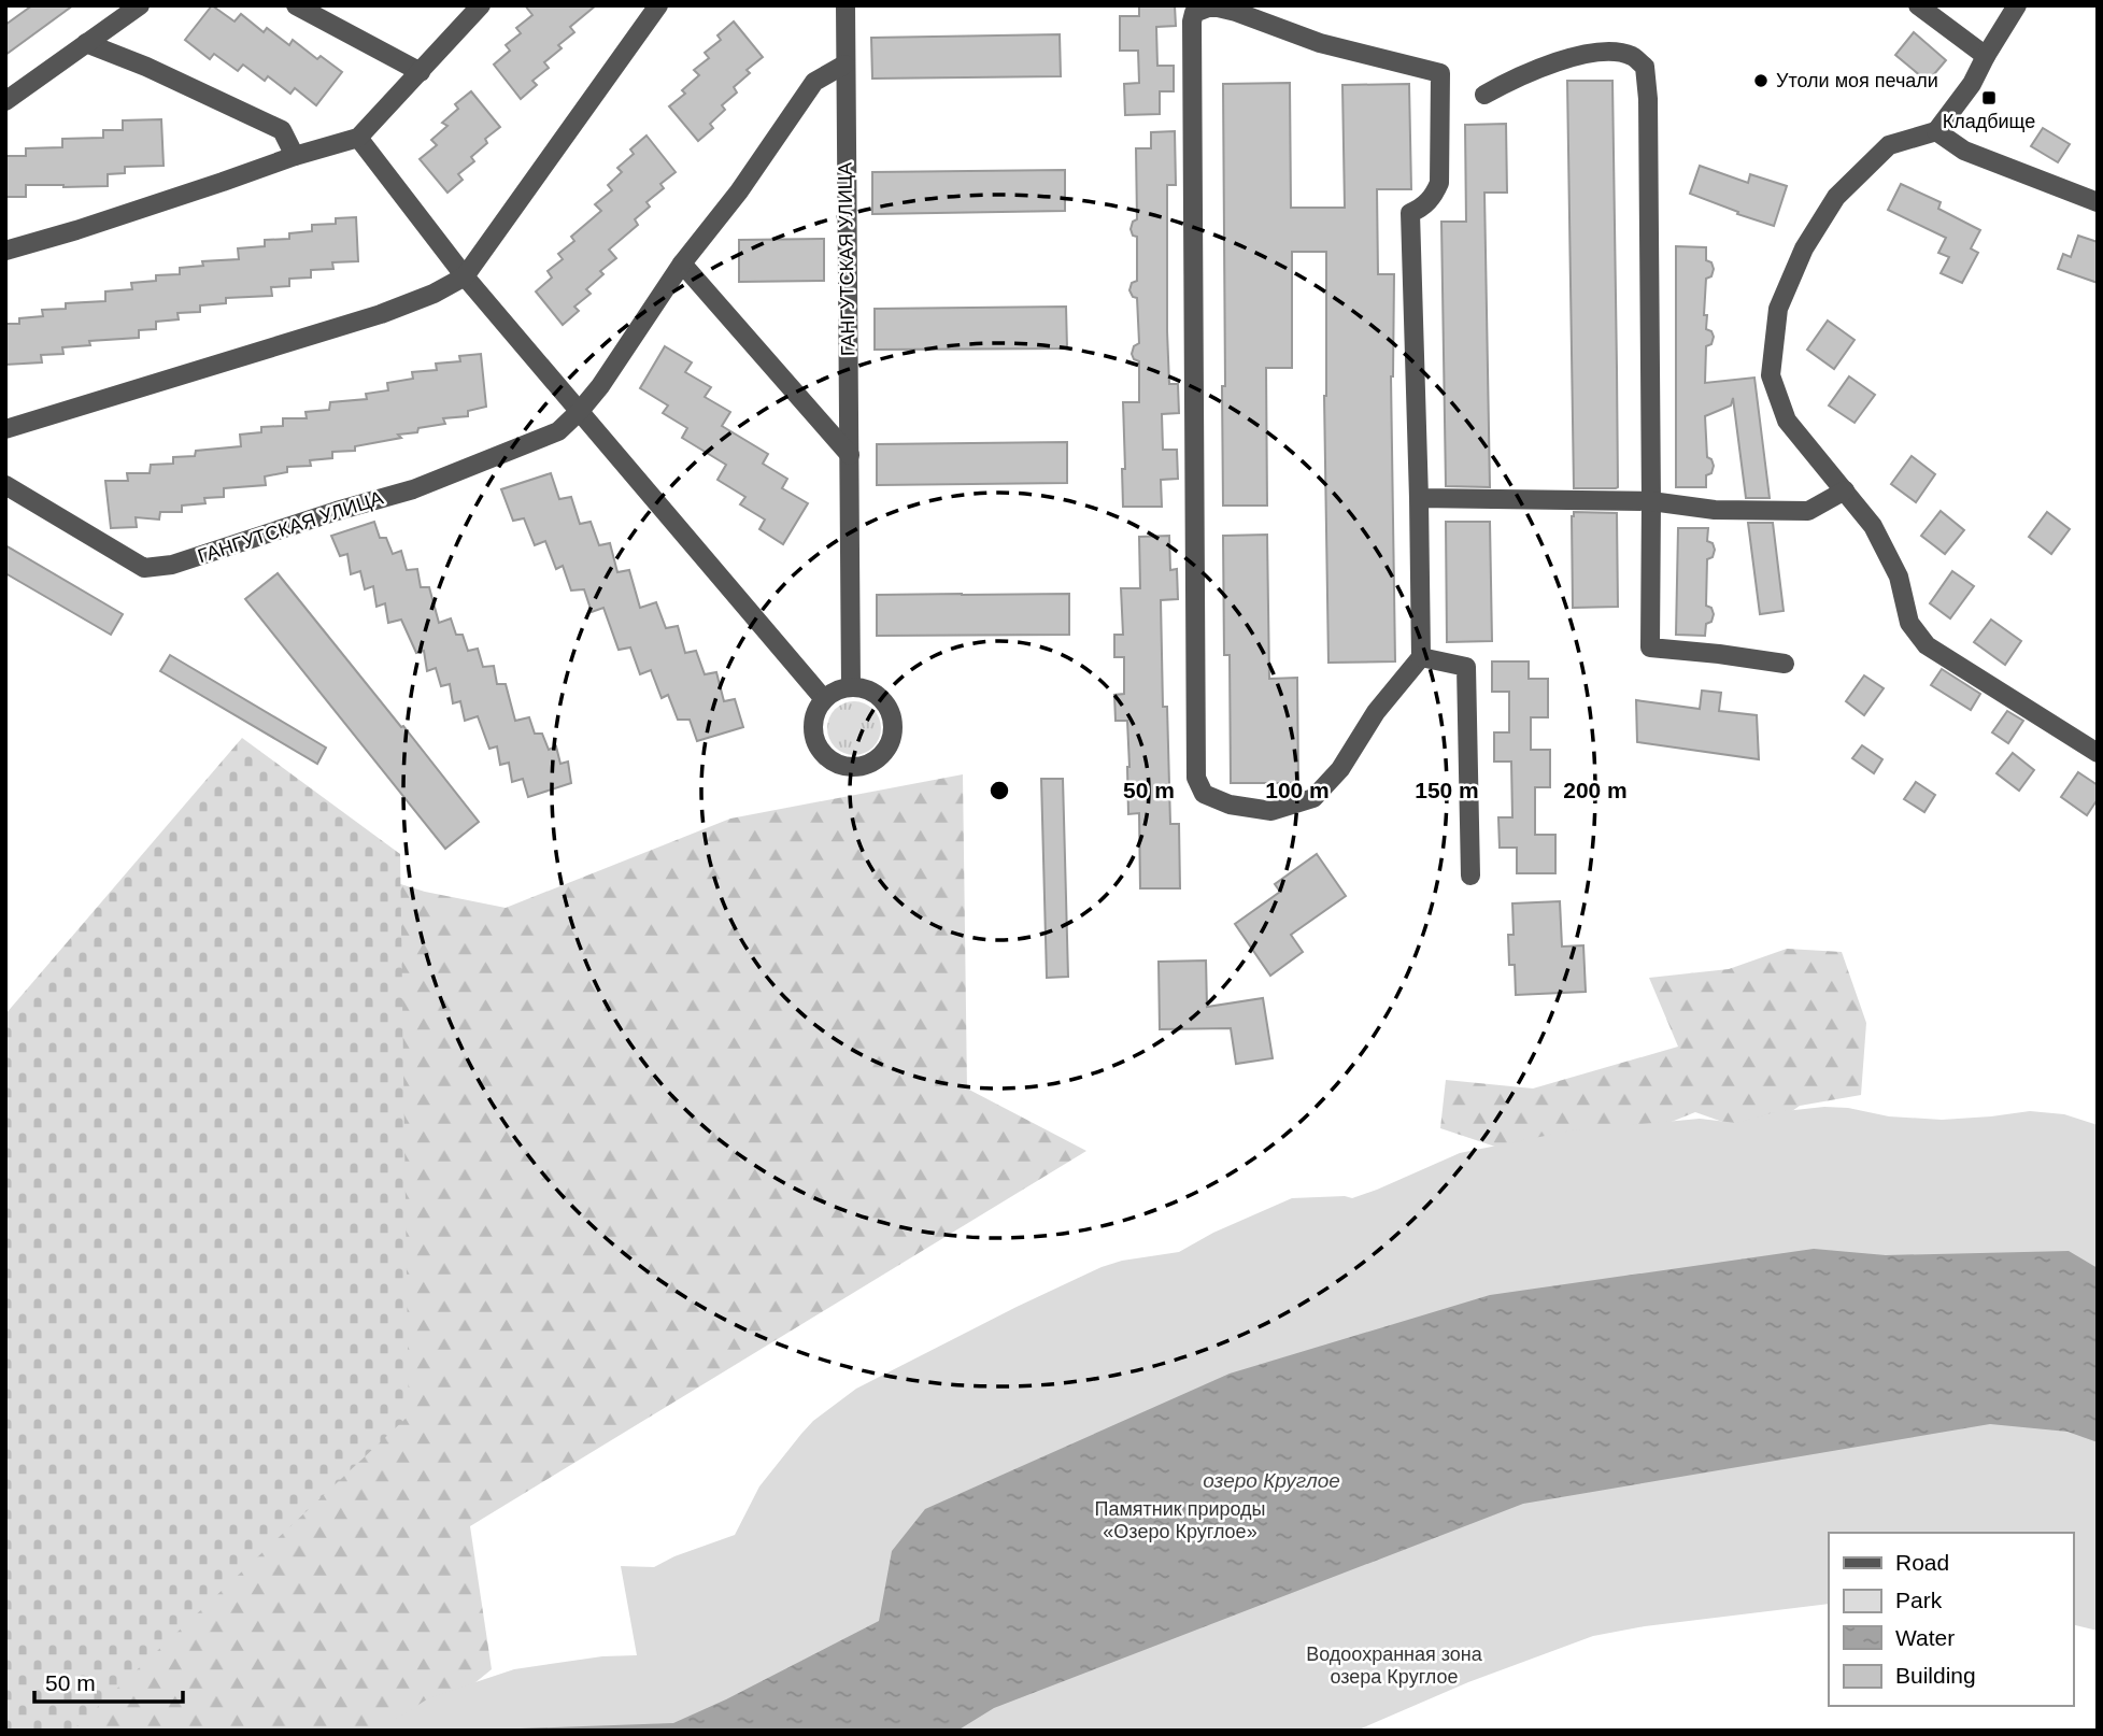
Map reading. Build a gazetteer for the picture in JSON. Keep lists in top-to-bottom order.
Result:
{
  "streets": {
    "street": ["ГАНГУТСКАЯ УЛИЦА"]
  },
  "water": ["озеро Круглое"],
  "parks": ["Памятник природы «Озеро Круглое»", "Водоохранная зона озера Круглое"],
  "places": {
    "other": ["Утоли моя печали"],
    "transit": ["Кладбище"]
  },
  "legend": [
    "Road",
    "Park",
    "Water",
    "Building"
  ],
  "scale_bar": "50 m",
  "rings": [
    "50 m",
    "100 m",
    "150 m",
    "200 m"
  ]
}
